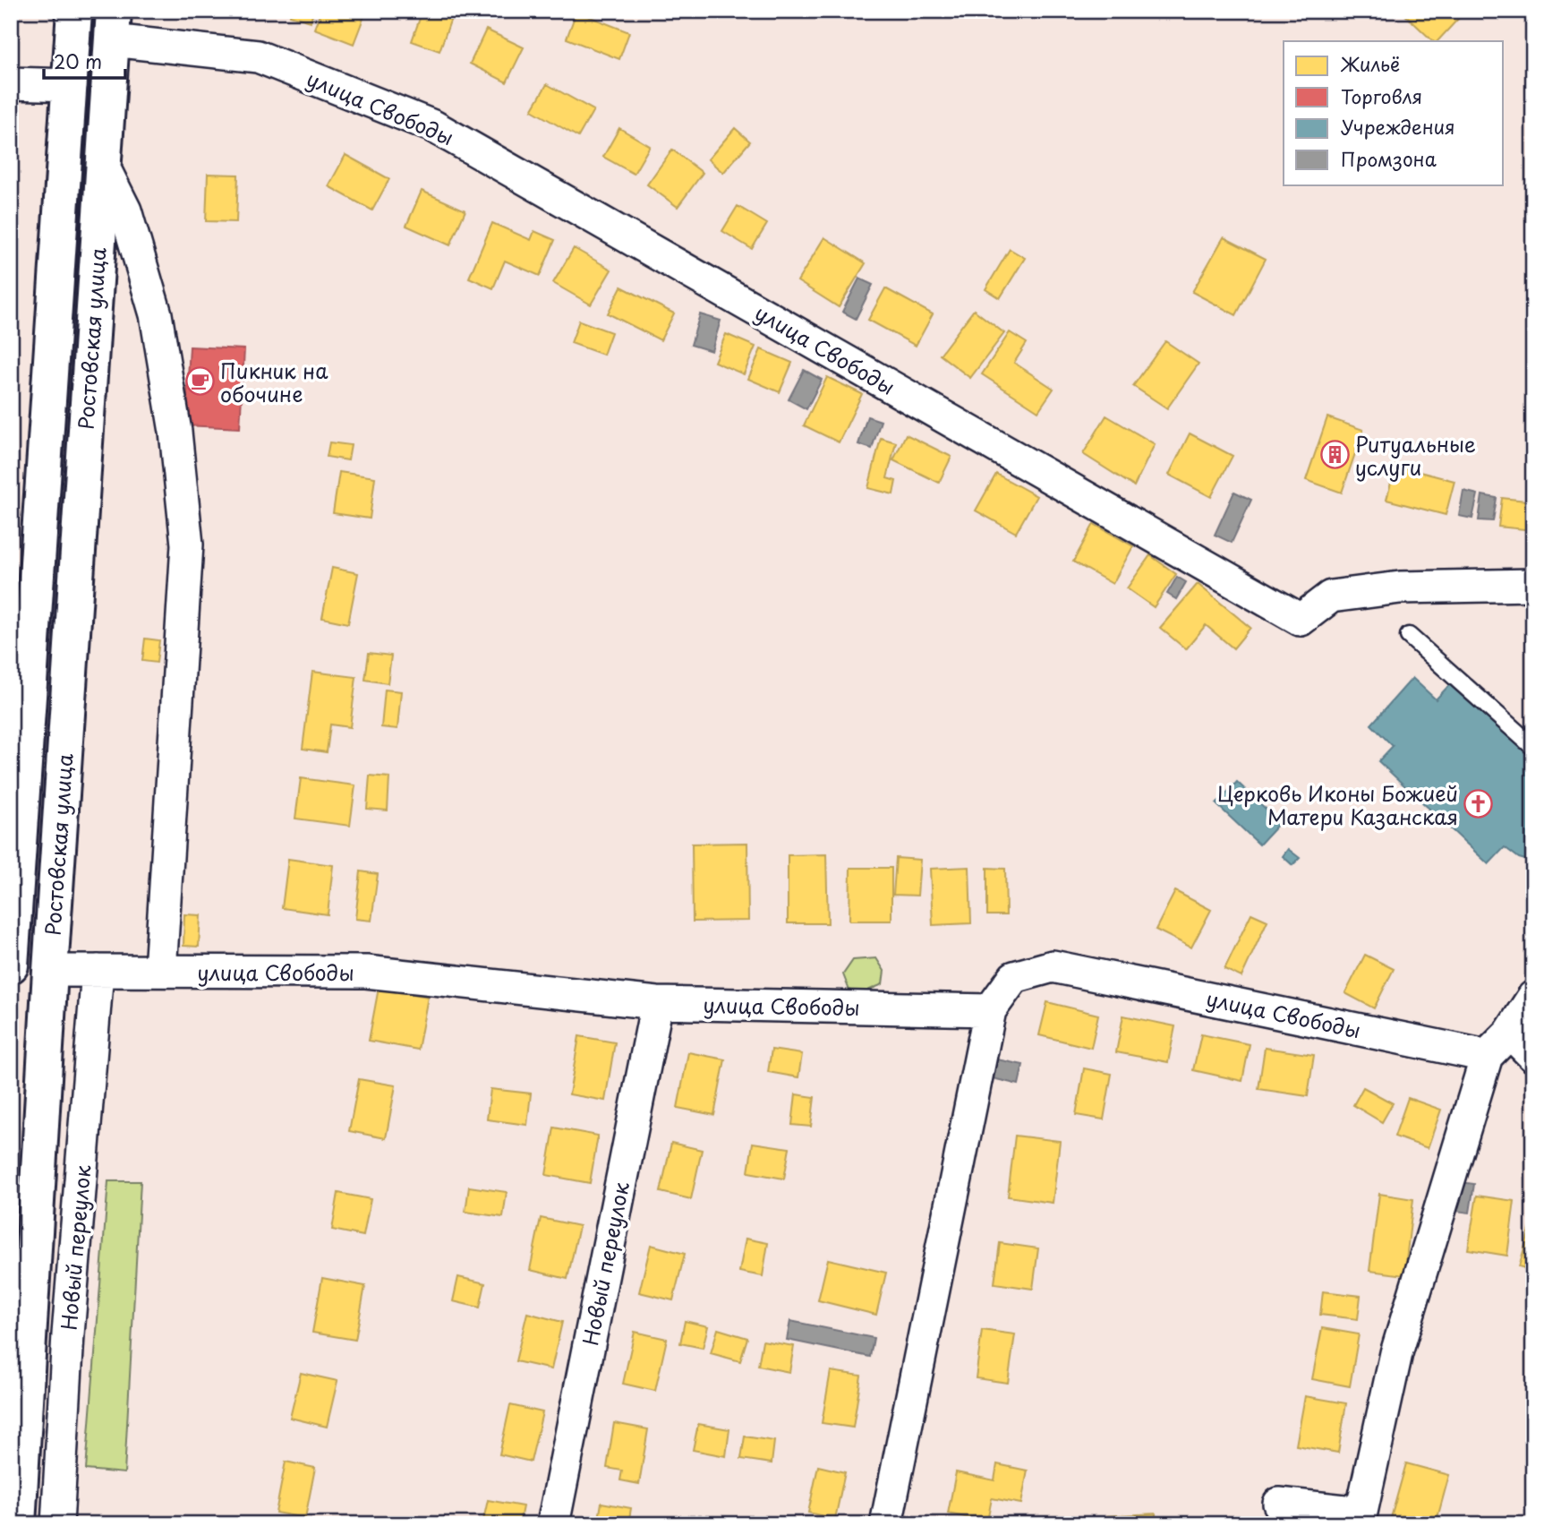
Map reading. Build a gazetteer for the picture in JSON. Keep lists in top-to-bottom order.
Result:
{
  "streets": {
    "highway": ["Ростовская улица"],
    "street": ["улица Свободы", "Новый переулок"]
  },
  "crossings": [
    ["улица Свободы", "Ростовская улица"],
    ["улица Свободы", "Новый переулок"]
  ],
  "places": {
    "cafe": ["Пикник на обочине"],
    "building": ["Ритуальные услуги"],
    "church": ["Церковь Иконы Божией Матери Казанская"]
  },
  "legend": [
    "Жильё",
    "Торговля",
    "Учреждения",
    "Промзона"
  ],
  "scale_bar": "20 m"
}
